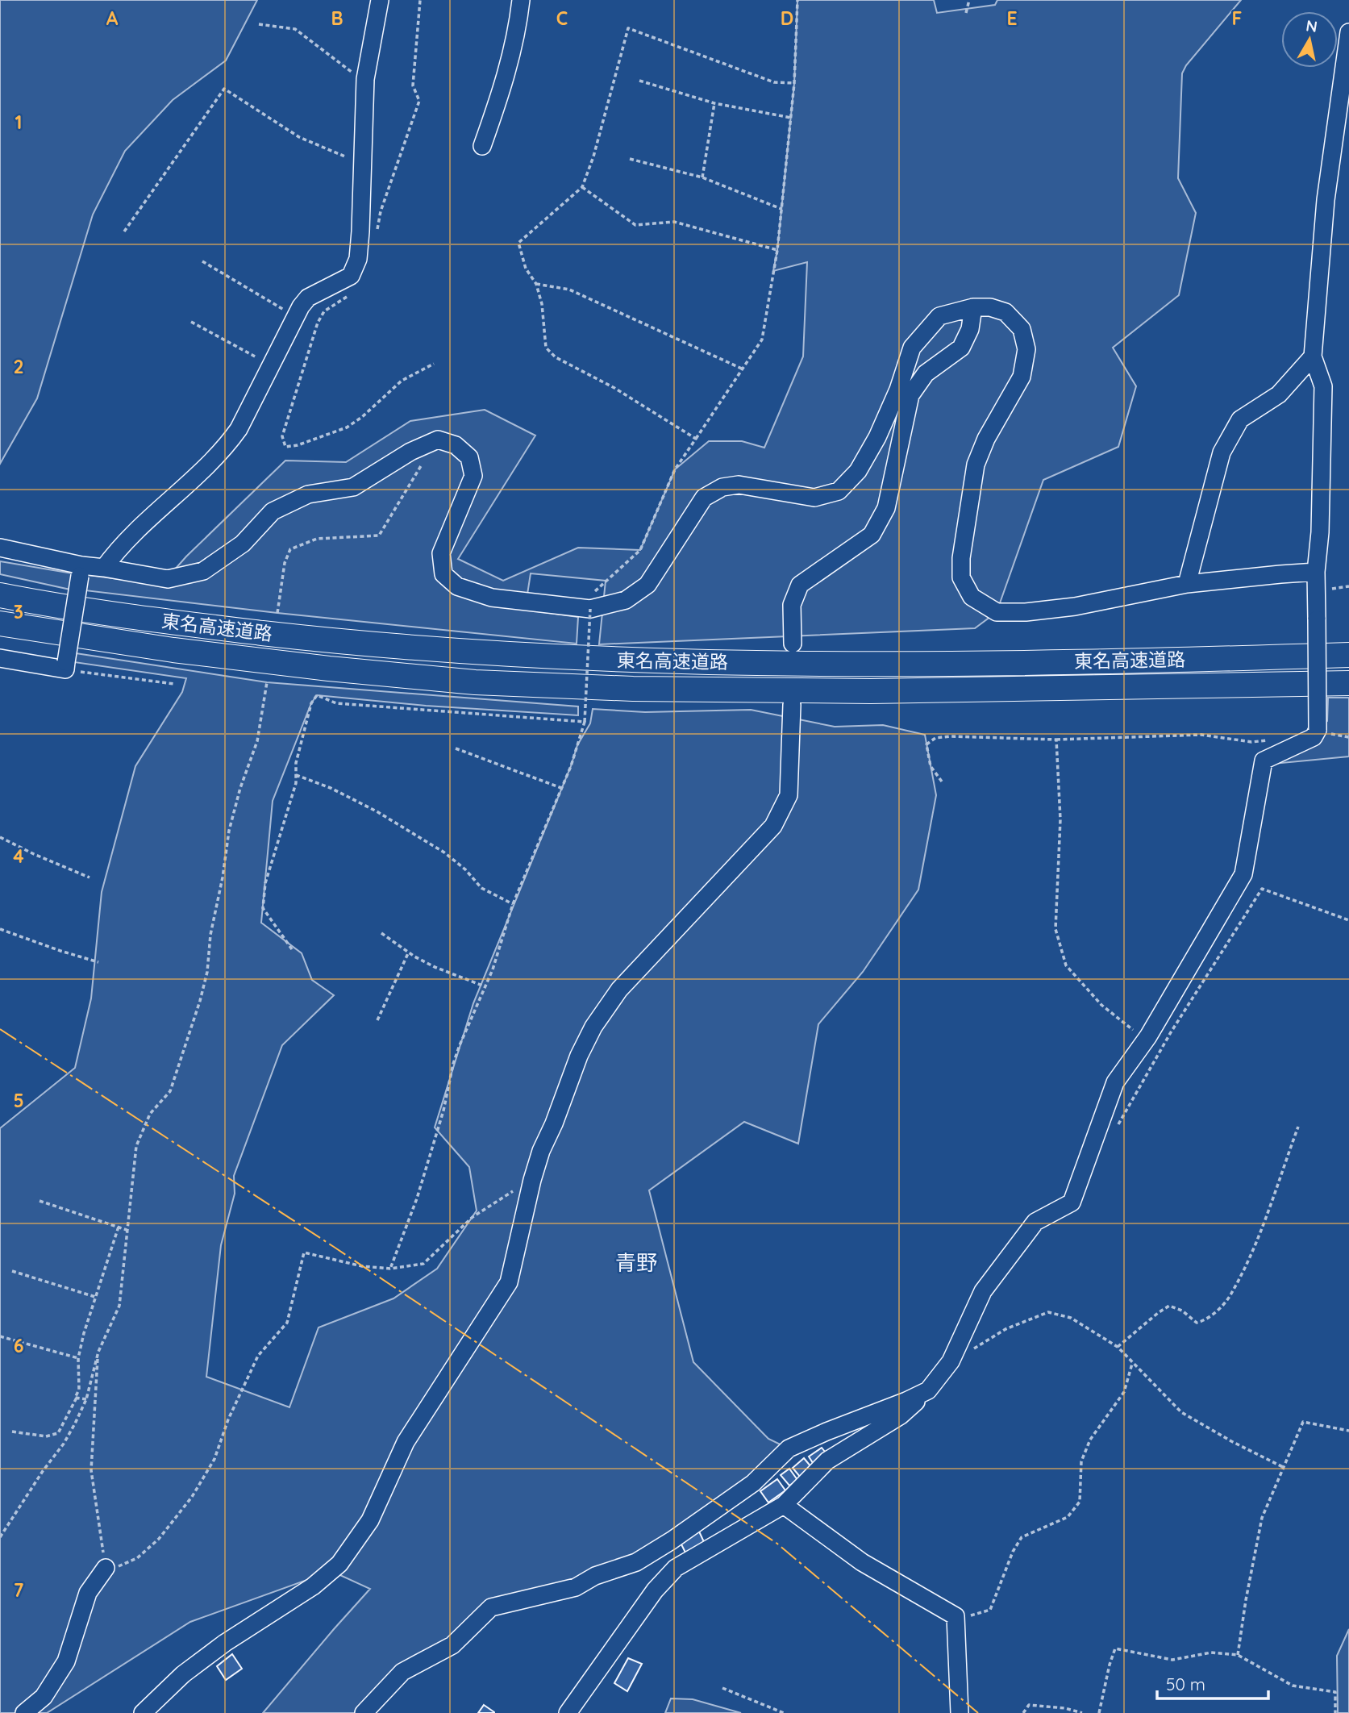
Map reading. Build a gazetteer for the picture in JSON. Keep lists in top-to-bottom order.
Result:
{
  "streets": {
    "highway": ["東名高速道路"]
  },
  "districts": ["青野"],
  "scale_bar": "50 m",
  "north": "top",
  "grid": {
    "columns": [
      "A",
      "B",
      "C",
      "D",
      "E",
      "F"
    ],
    "rows": [
      "1",
      "2",
      "3",
      "4",
      "5",
      "6",
      "7"
    ]
  }
}
